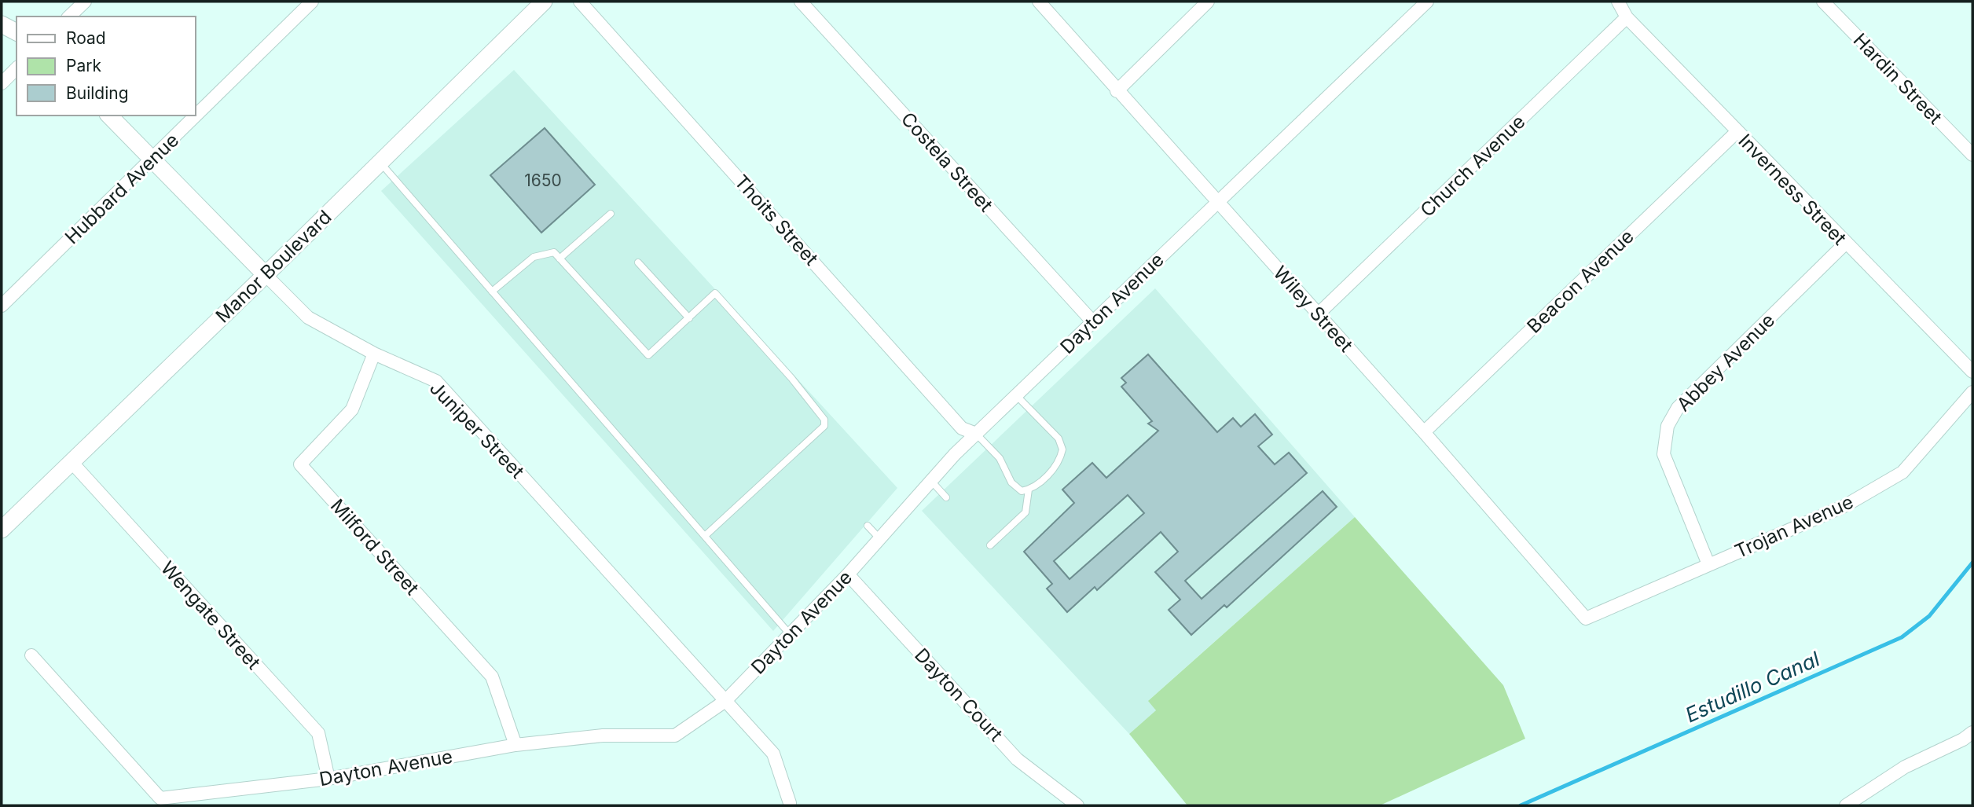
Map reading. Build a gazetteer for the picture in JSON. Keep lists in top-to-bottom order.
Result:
{
  "streets": {
    "street": [
      "Hardin Street",
      "Costela Street",
      "Church Avenue",
      "Hubbard Avenue",
      "Inverness Street",
      "Thoits Street",
      "Manor Boulevard",
      "Beacon Avenue",
      "Dayton Avenue",
      "Wiley Street",
      "Abbey Avenue",
      "Juniper Street",
      "Trojan Avenue",
      "Milford Street",
      "Wengate Street",
      "Dayton Court"
    ]
  },
  "crossings": [
    ["Costela Street", "Dayton Avenue"],
    ["Church Avenue", "Inverness Street"],
    ["Church Avenue", "Wiley Street"],
    ["Hubbard Avenue", "Juniper Street"],
    ["Inverness Street", "Beacon Avenue"],
    ["Inverness Street", "Abbey Avenue"],
    ["Thoits Street", "Dayton Avenue"],
    ["Manor Boulevard", "Juniper Street"],
    ["Manor Boulevard", "Wengate Street"],
    ["Beacon Avenue", "Wiley Street"],
    ["Dayton Avenue", "Wiley Street"],
    ["Dayton Avenue", "Juniper Street"],
    ["Dayton Avenue", "Milford Street"],
    ["Dayton Avenue", "Wengate Street"],
    ["Dayton Avenue", "Dayton Court"],
    ["Wiley Street", "Trojan Avenue"],
    ["Abbey Avenue", "Trojan Avenue"],
    ["Juniper Street", "Milford Street"]
  ],
  "water": ["Estudillo Canal"],
  "house_numbers": ["1650"],
  "legend": ["Road", "Park", "Building"]
}
